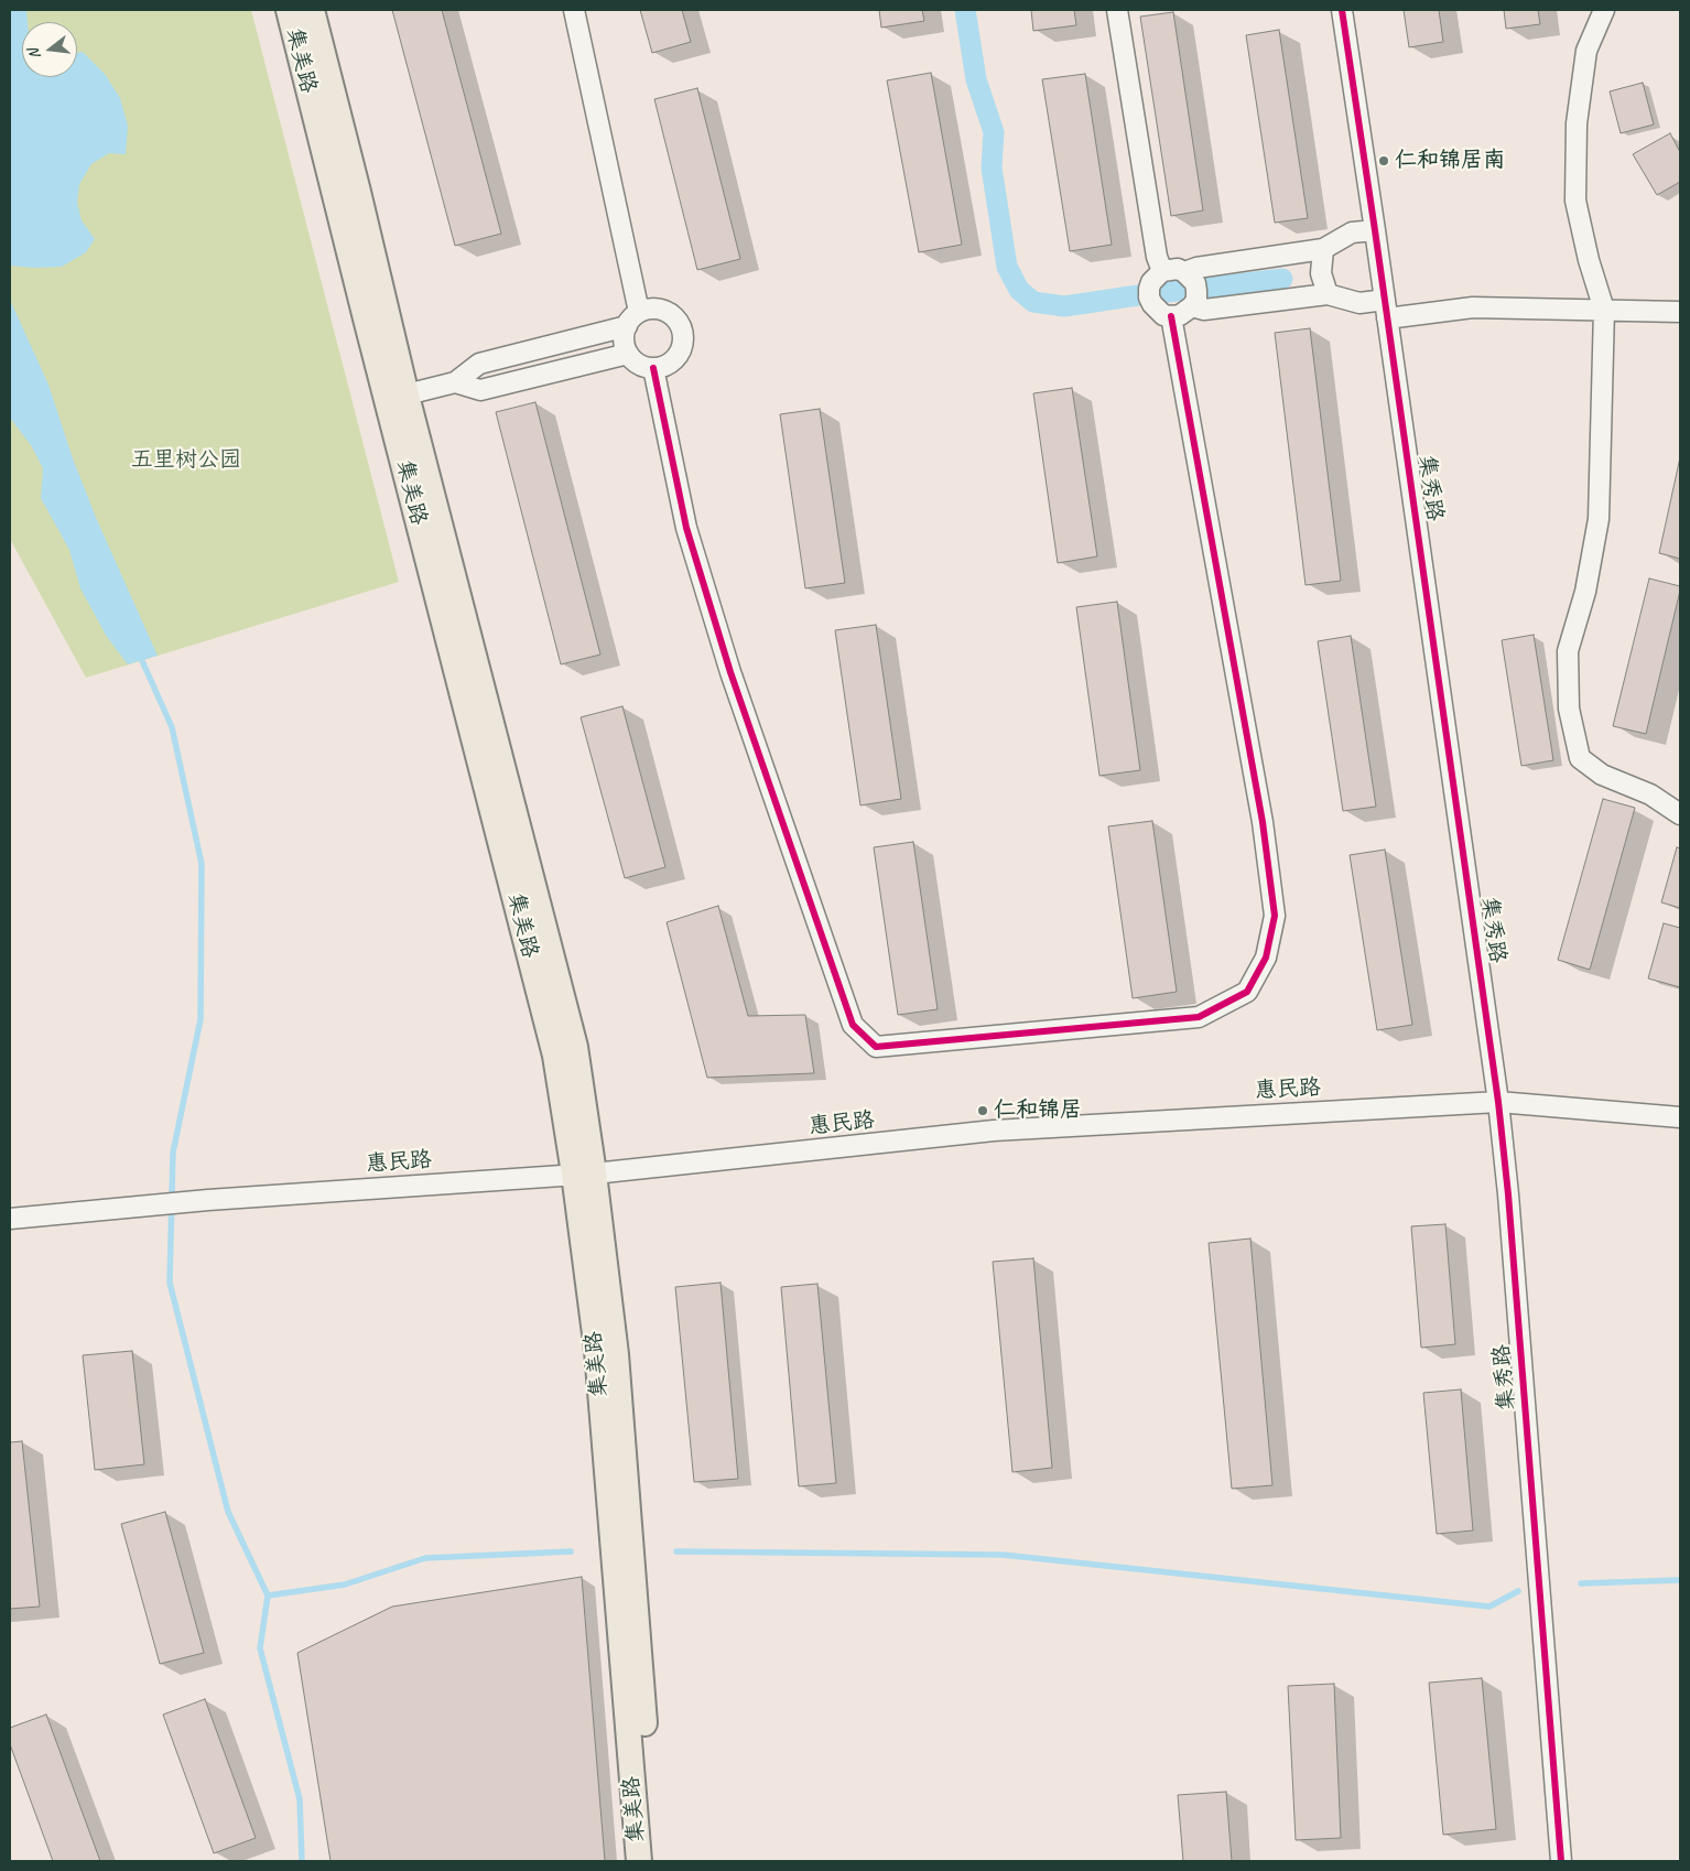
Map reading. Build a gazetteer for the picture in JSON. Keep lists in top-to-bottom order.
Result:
{
  "streets": {
    "main road": ["集美路"],
    "street": ["集秀路", "惠民路"]
  },
  "crossings": [
    ["集美路", "惠民路"],
    ["集秀路", "惠民路"]
  ],
  "parks": ["五里树公园"],
  "places": ["仁和锦居南", "仁和锦居"],
  "north": "left"
}
